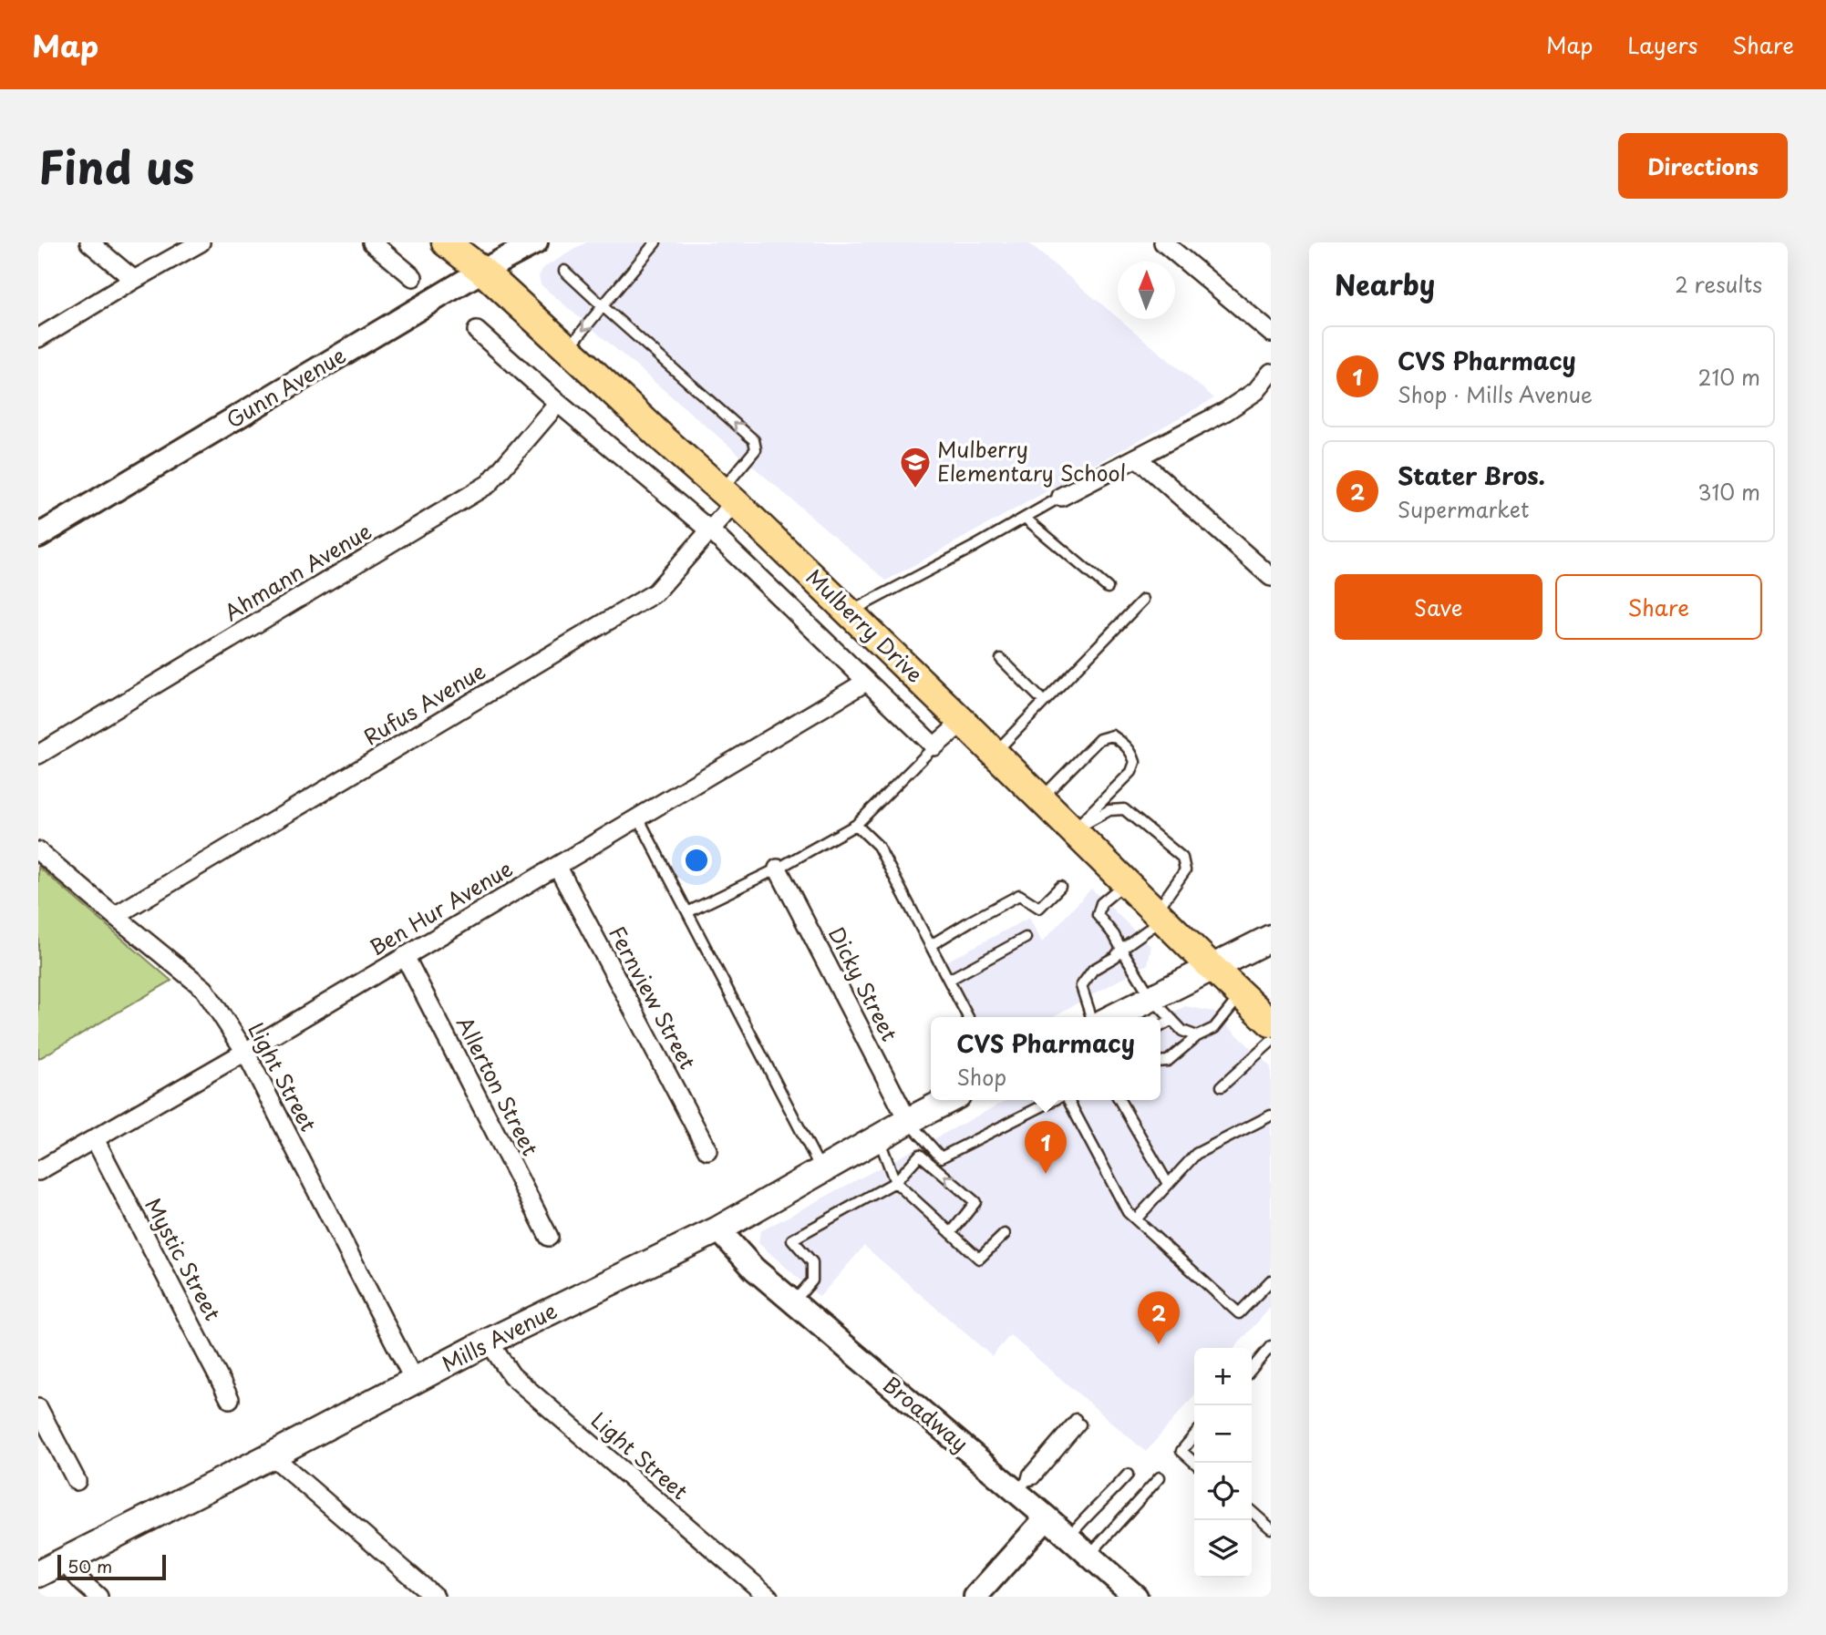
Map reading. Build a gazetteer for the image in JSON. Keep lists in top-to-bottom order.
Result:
{
  "streets": {
    "main road": ["Mulberry Drive", "Mills Avenue"],
    "street": [
      "Gunn Avenue",
      "Ahmann Avenue",
      "Rufus Avenue",
      "Ben Hur Avenue",
      "Dicky Street",
      "Fernview Street",
      "Light Street",
      "Allerton Street",
      "Mystic Street",
      "Broadway"
    ]
  },
  "crossings": [
    ["Gunn Avenue", "Mulberry Drive"],
    ["Ahmann Avenue", "Mulberry Drive"],
    ["Mulberry Drive", "Rufus Avenue"],
    ["Mulberry Drive", "Ben Hur Avenue"],
    ["Rufus Avenue", "Light Street"],
    ["Ben Hur Avenue", "Fernview Street"],
    ["Ben Hur Avenue", "Light Street"],
    ["Ben Hur Avenue", "Allerton Street"],
    ["Ben Hur Avenue", "Mystic Street"],
    ["Dicky Street", "Mills Avenue"],
    ["Light Street", "Mills Avenue"],
    ["Mills Avenue", "Broadway"]
  ],
  "places": {
    "school or university": ["Mulberry Elementary School"]
  },
  "scale_bar": "50 m",
  "north": "top",
  "page": {
    "header": "Map",
    "nav": ["Map", "Layers", "Share"],
    "title": "Find us",
    "buttons": [
      "Directions",
      ["Save", "Share"]
    ],
    "heading": ["Nearby", "2 results"],
    "list": [
      {
        "mark": "1",
        "name": "CVS Pharmacy",
        "note": "Shop · Mills Avenue",
        "value": "210 m"
      },
      {
        "mark": "2",
        "name": "Stater Bros.",
        "note": "Supermarket",
        "value": "310 m"
      }
    ],
    "popup": ["CVS Pharmacy", "Shop"],
    "pins": ["1", "2"],
    "map_buttons": ["+", "−"],
    "scale": "50 m"
  }
}
